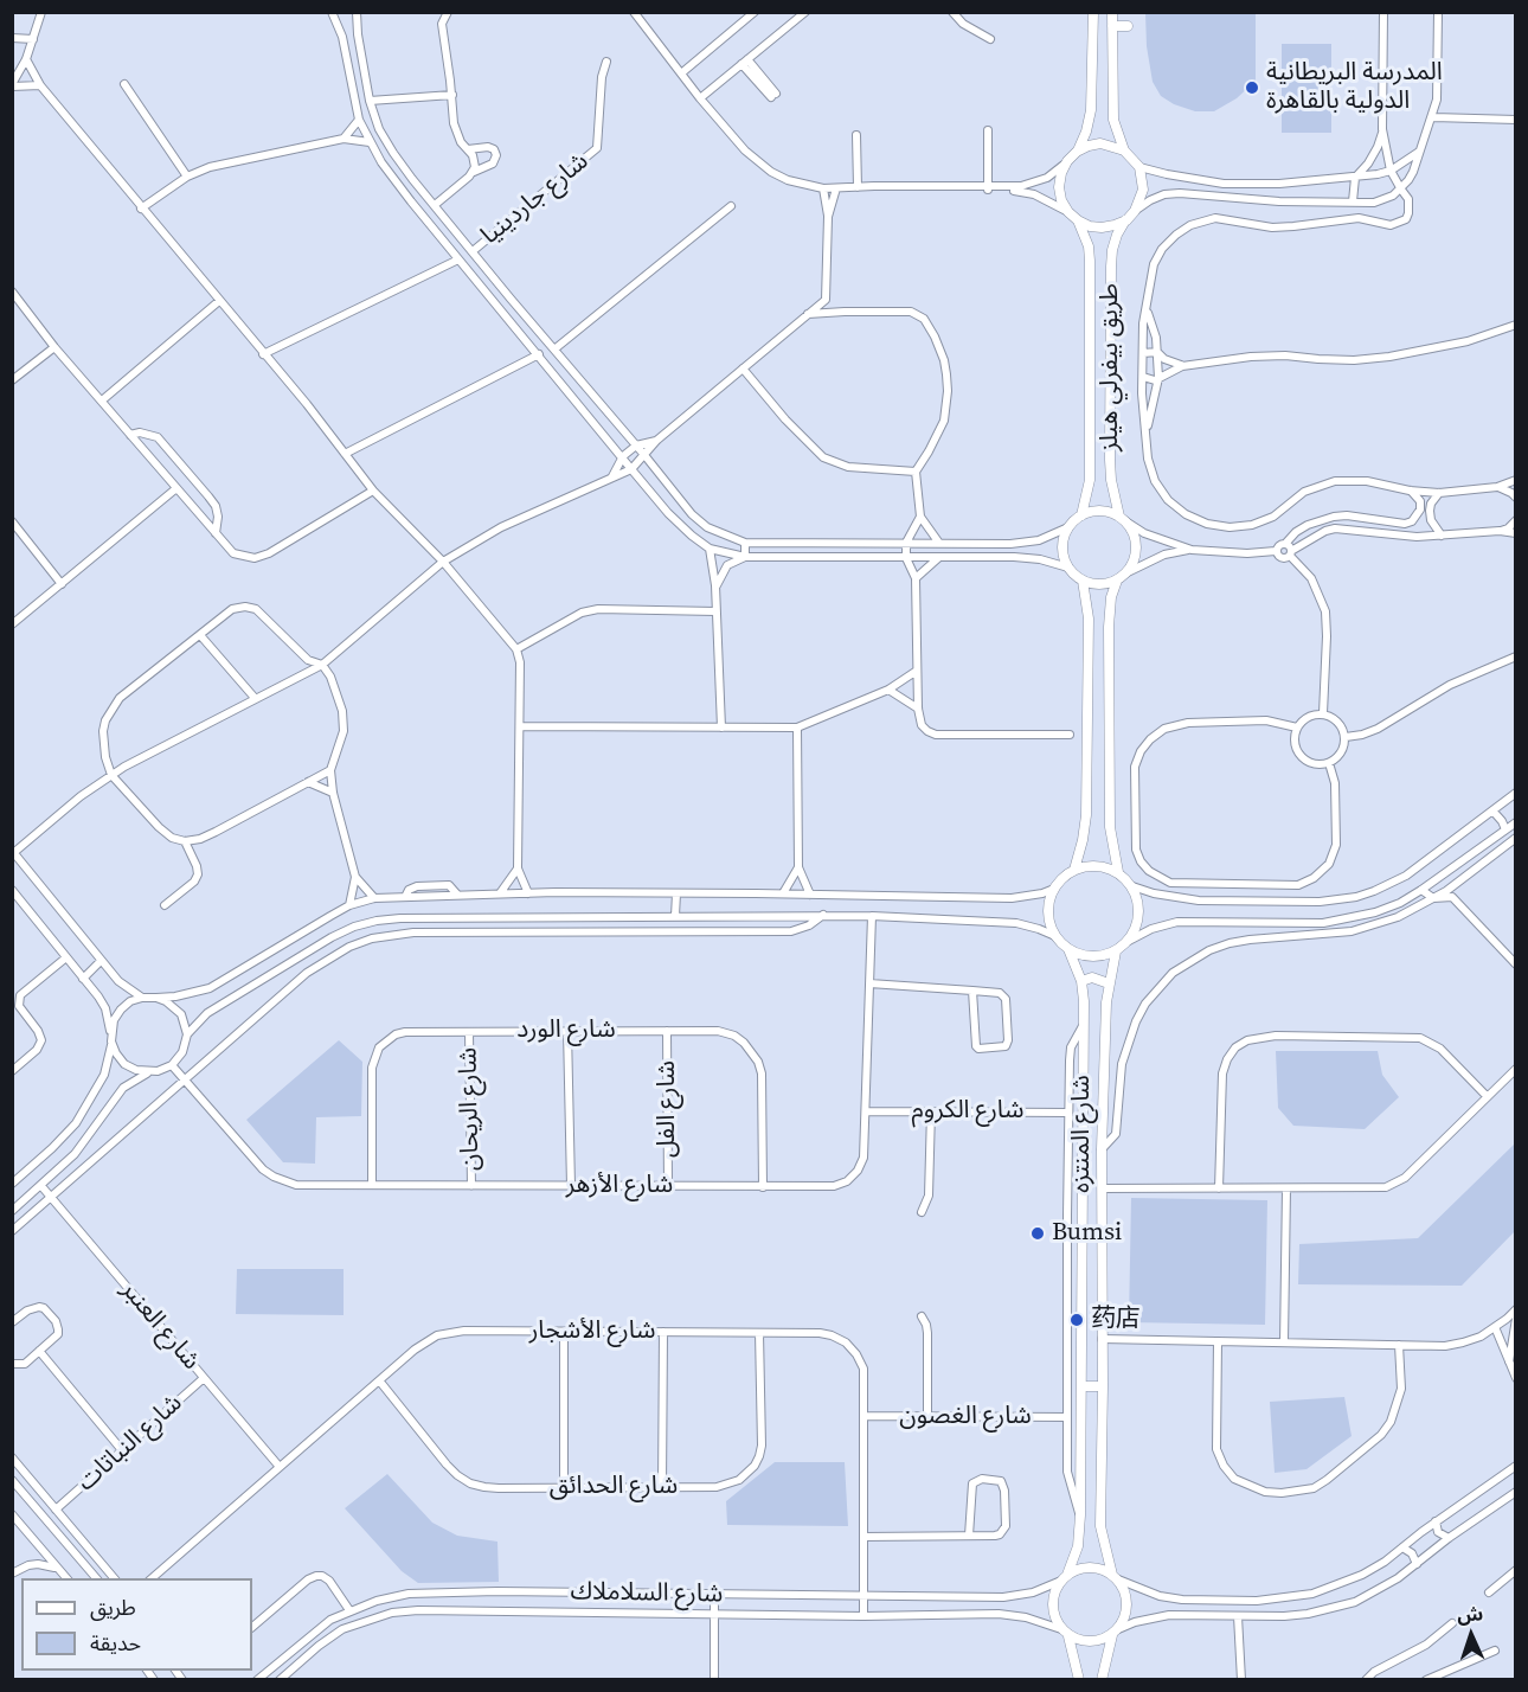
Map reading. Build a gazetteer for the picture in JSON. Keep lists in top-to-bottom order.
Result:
{
  "streets": {
    "street": [
      "شارع جاردينيا",
      "طريق بيفرلي هيلز",
      "شارع الورد",
      "شارع الريحان",
      "شارع الفل",
      "شارع الكروم",
      "شارع المنتزه",
      "شارع الأزهر",
      "شارع العنبر",
      "شارع الأشجار",
      "شارع الغصون",
      "شارع النباتات",
      "شارع الحدائق",
      "شارع السلاملاك"
    ]
  },
  "crossings": [
    ["شارع الورد", "شارع الريحان"],
    ["شارع الورد", "شارع الفل"],
    ["شارع الورد", "شارع الأزهر"],
    ["شارع الريحان", "شارع الأزهر"],
    ["شارع الفل", "شارع الأزهر"],
    ["شارع الكروم", "شارع الأزهر"],
    ["شارع المنتزه", "شارع السلاملاك"],
    ["شارع العنبر", "شارع الأشجار"],
    ["شارع العنبر", "شارع النباتات"],
    ["شارع الأشجار", "شارع الغصون"],
    ["شارع الأشجار", "شارع الحدائق"],
    ["شارع الأشجار", "شارع السلاملاك"]
  ],
  "places": ["المدرسة البريطانية الدولية بالقاهرة", "Bumsi", "药店"],
  "legend": ["طريق", "حديقة"],
  "north": "top"
}
